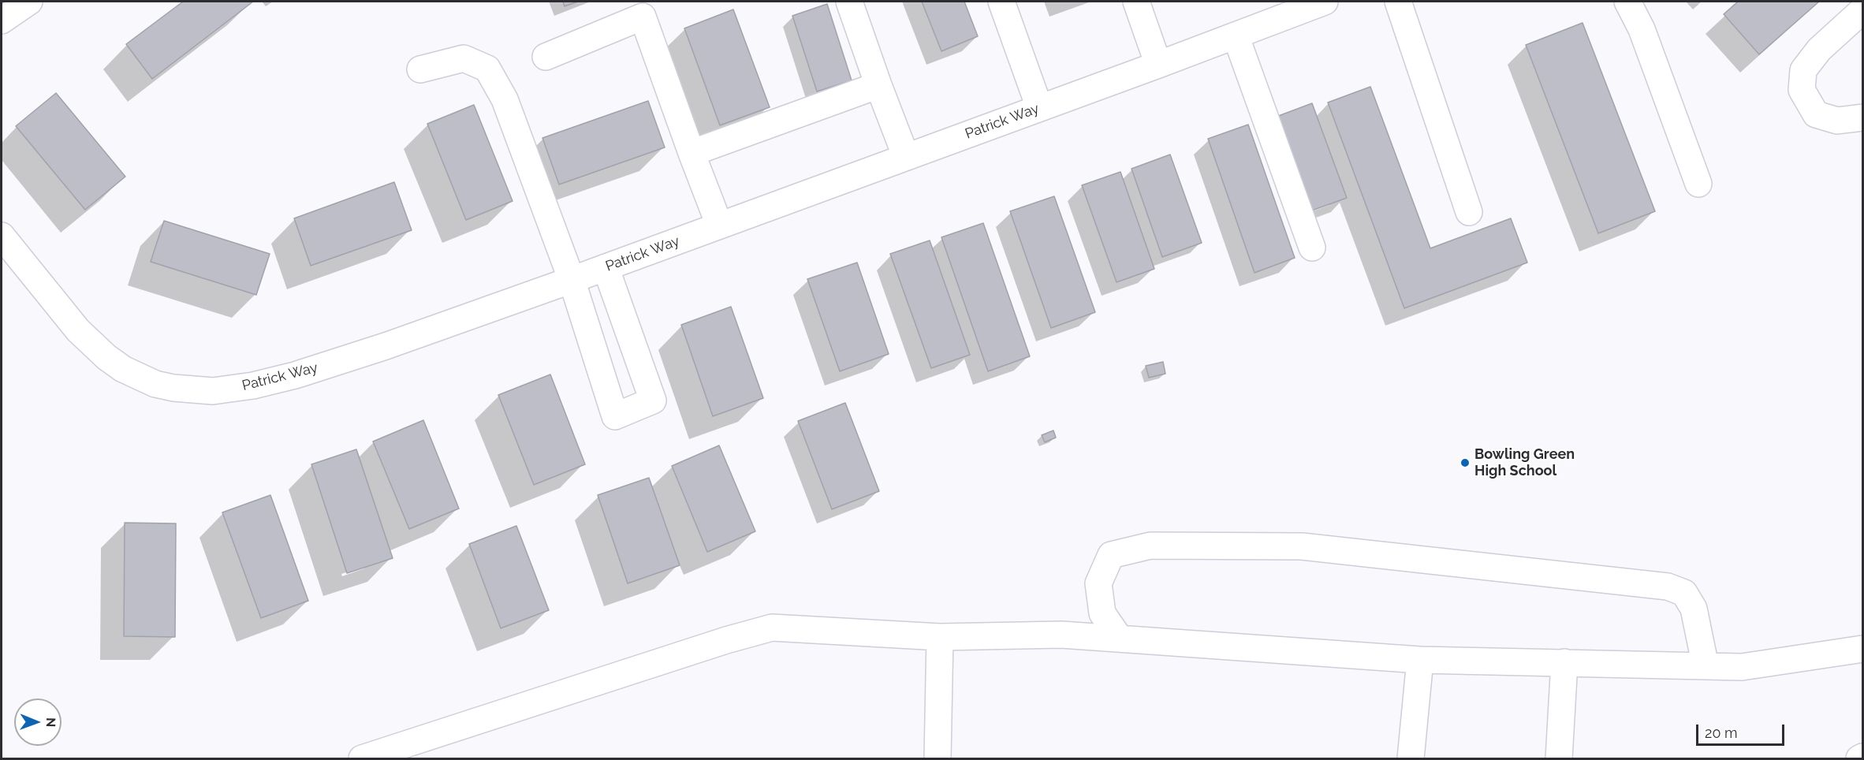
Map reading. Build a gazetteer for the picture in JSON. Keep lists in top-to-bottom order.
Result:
{
  "streets": {
    "street": ["Patrick Way"]
  },
  "places": ["Bowling Green High School"],
  "scale_bar": "20 m",
  "north": "right"
}
